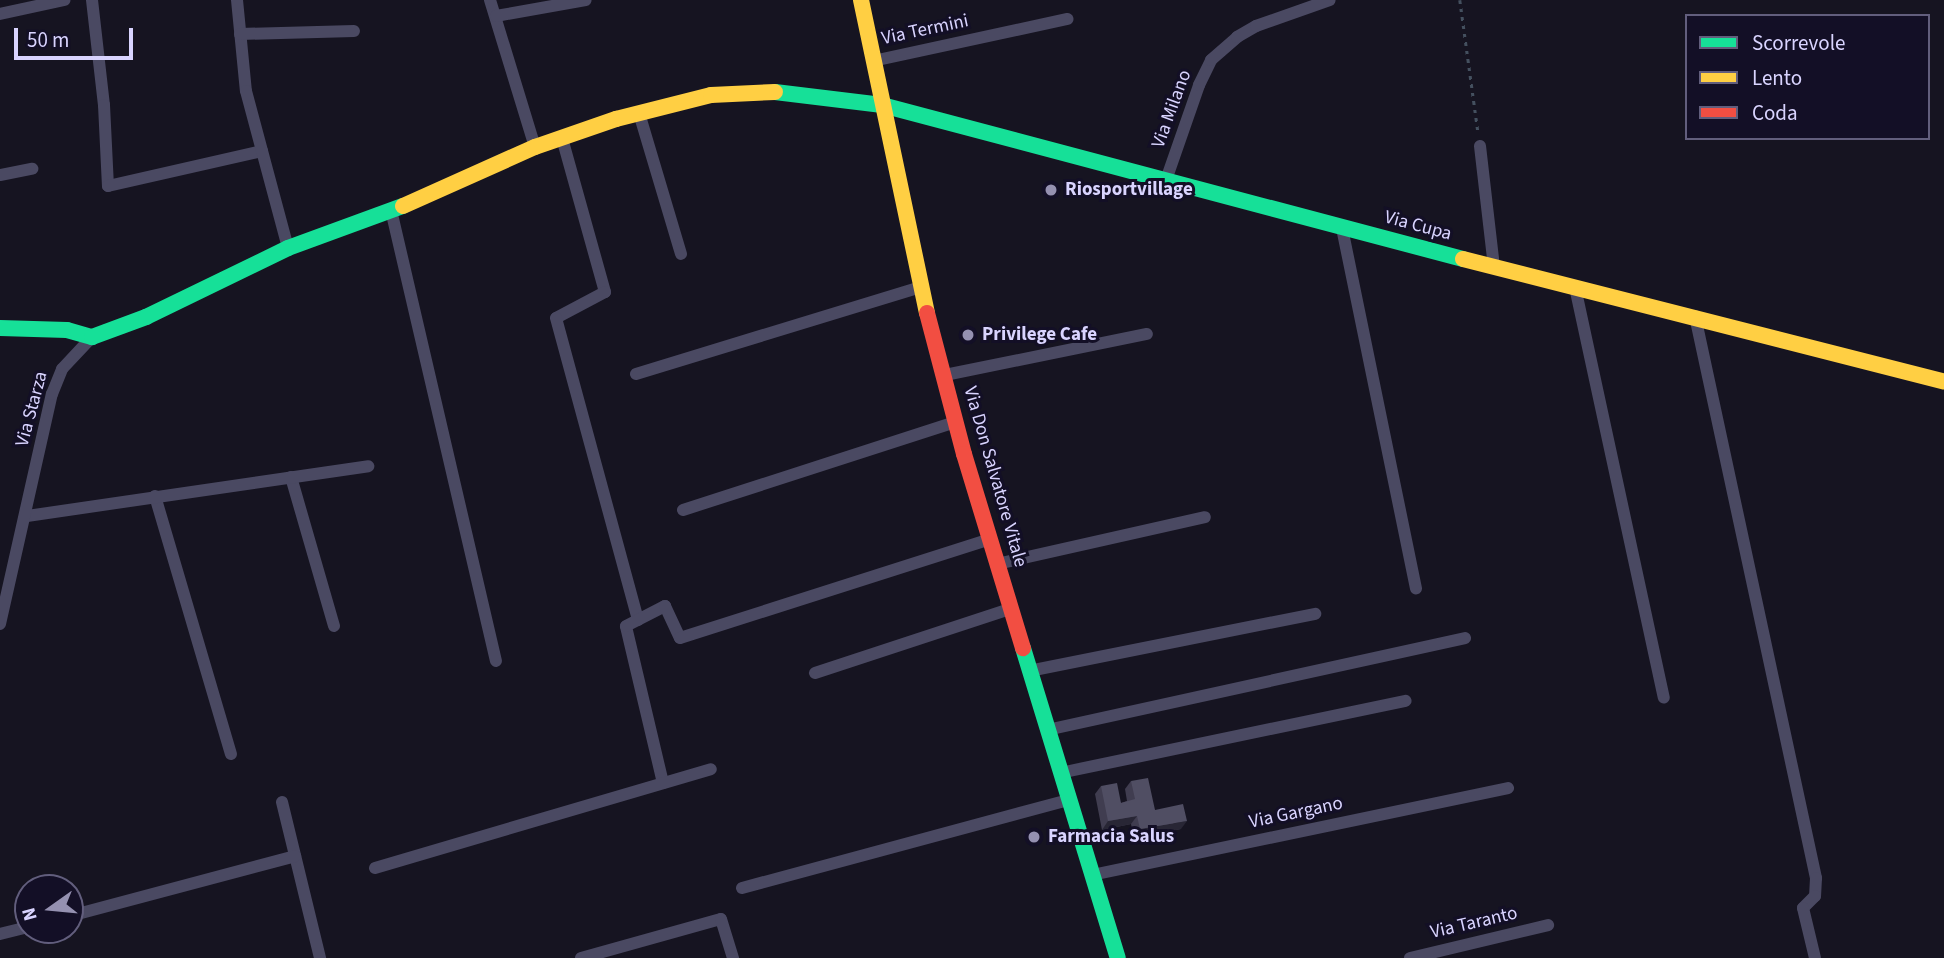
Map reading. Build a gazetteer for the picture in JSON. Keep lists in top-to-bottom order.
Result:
{
  "streets": {
    "street": [
      "Via Termini",
      "Via Milano",
      "Via Cupa",
      "Via Starza",
      "Via Don Salvatore Vitale",
      "Via Gargano",
      "Via Taranto"
    ]
  },
  "crossings": [
    ["Via Termini", "Via Don Salvatore Vitale"],
    ["Via Milano", "Via Cupa"],
    ["Via Cupa", "Via Starza"],
    ["Via Cupa", "Via Don Salvatore Vitale"],
    ["Via Don Salvatore Vitale", "Via Gargano"]
  ],
  "places": ["Riosportvillage", "Privilege Cafe", "Farmacia Salus"],
  "legend": ["Scorrevole", "Lento", "Coda"],
  "scale_bar": "50 m",
  "north": "left"
}
